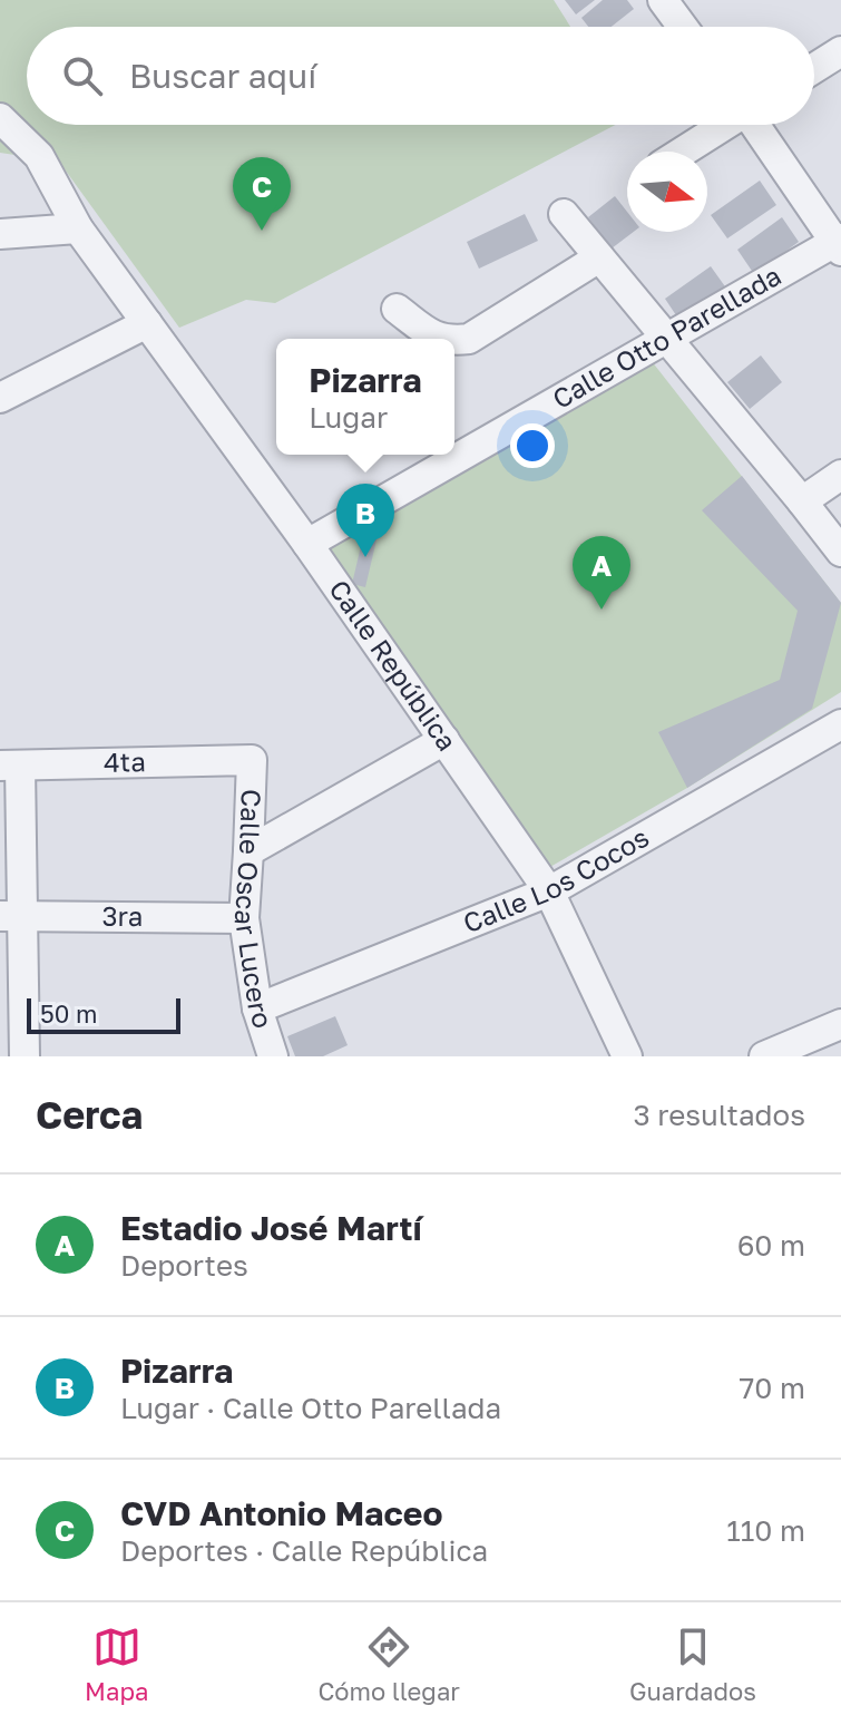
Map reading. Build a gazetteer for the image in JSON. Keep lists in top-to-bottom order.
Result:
{
  "streets": {
    "street": [
      "Calle Otto Parellada",
      "Calle República",
      "4ta",
      "Calle Los Cocos",
      "Calle Oscar Lucero",
      "3ra"
    ]
  },
  "crossings": [
    ["Calle Otto Parellada", "Calle República"],
    ["Calle República", "Calle Los Cocos"],
    ["4ta", "Calle Oscar Lucero"],
    ["Calle Los Cocos", "Calle Oscar Lucero"],
    ["Calle Oscar Lucero", "3ra"]
  ],
  "scale_bar": "50 m",
  "north": "right",
  "page": {
    "search": "Buscar aquí",
    "pins": ["C", "B", "A"],
    "popup": ["Pizarra", "Lugar"],
    "scale": "50 m",
    "heading": ["Cerca", "3 resultados"],
    "list": [
      {
        "mark": "A",
        "name": "Estadio José Martí",
        "note": "Deportes",
        "value": "60 m"
      },
      {
        "mark": "B",
        "name": "Pizarra",
        "note": "Lugar · Calle Otto Parellada",
        "value": "70 m"
      },
      {
        "mark": "C",
        "name": "CVD Antonio Maceo",
        "note": "Deportes · Calle República",
        "value": "110 m"
      }
    ],
    "nav": ["Mapa", "Cómo llegar", "Guardados"]
  }
}
